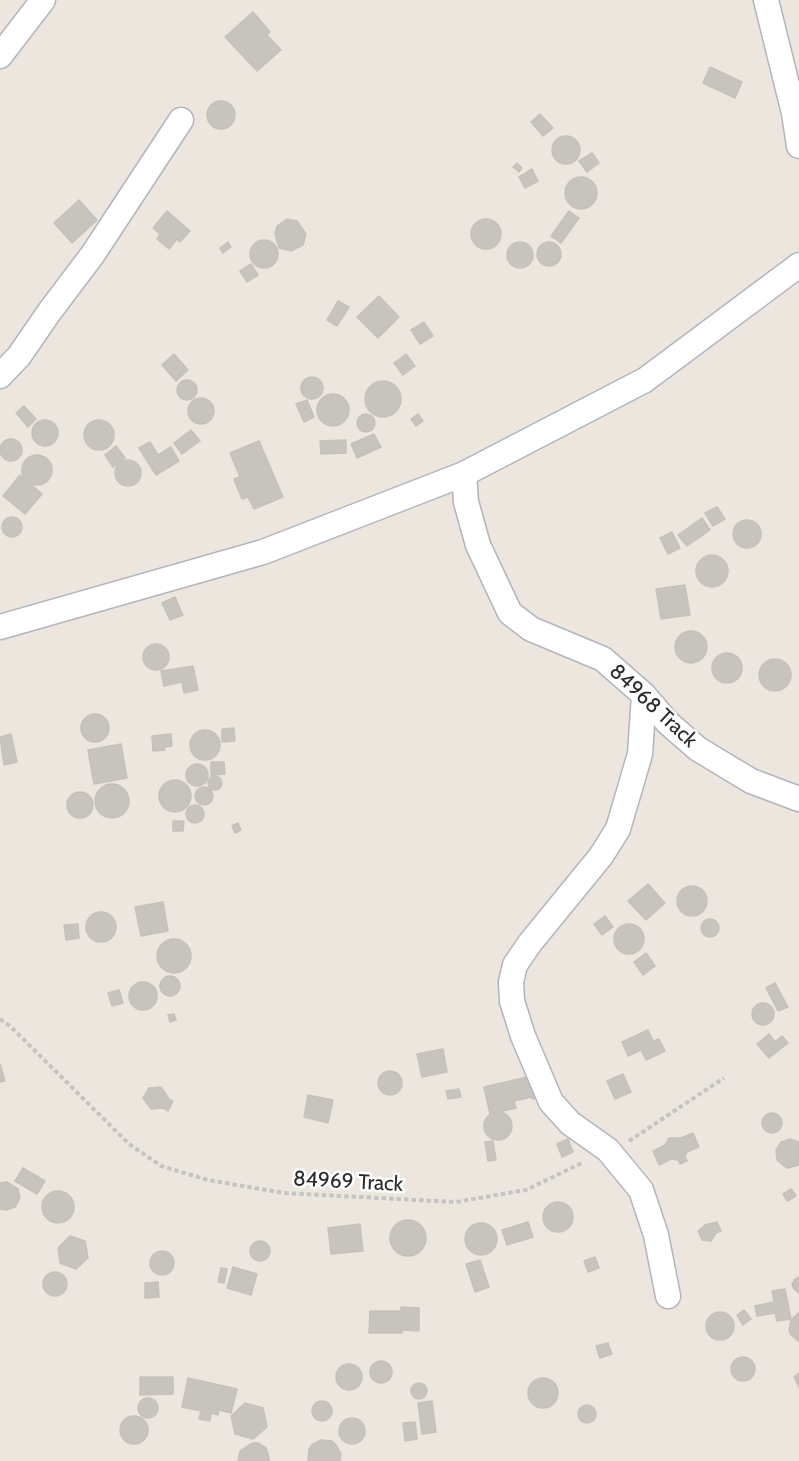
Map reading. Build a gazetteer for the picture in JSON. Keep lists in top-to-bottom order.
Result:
{
  "streets": {
    "street": ["84968 Track"],
    "path": ["84969 Track"]
  }
}
